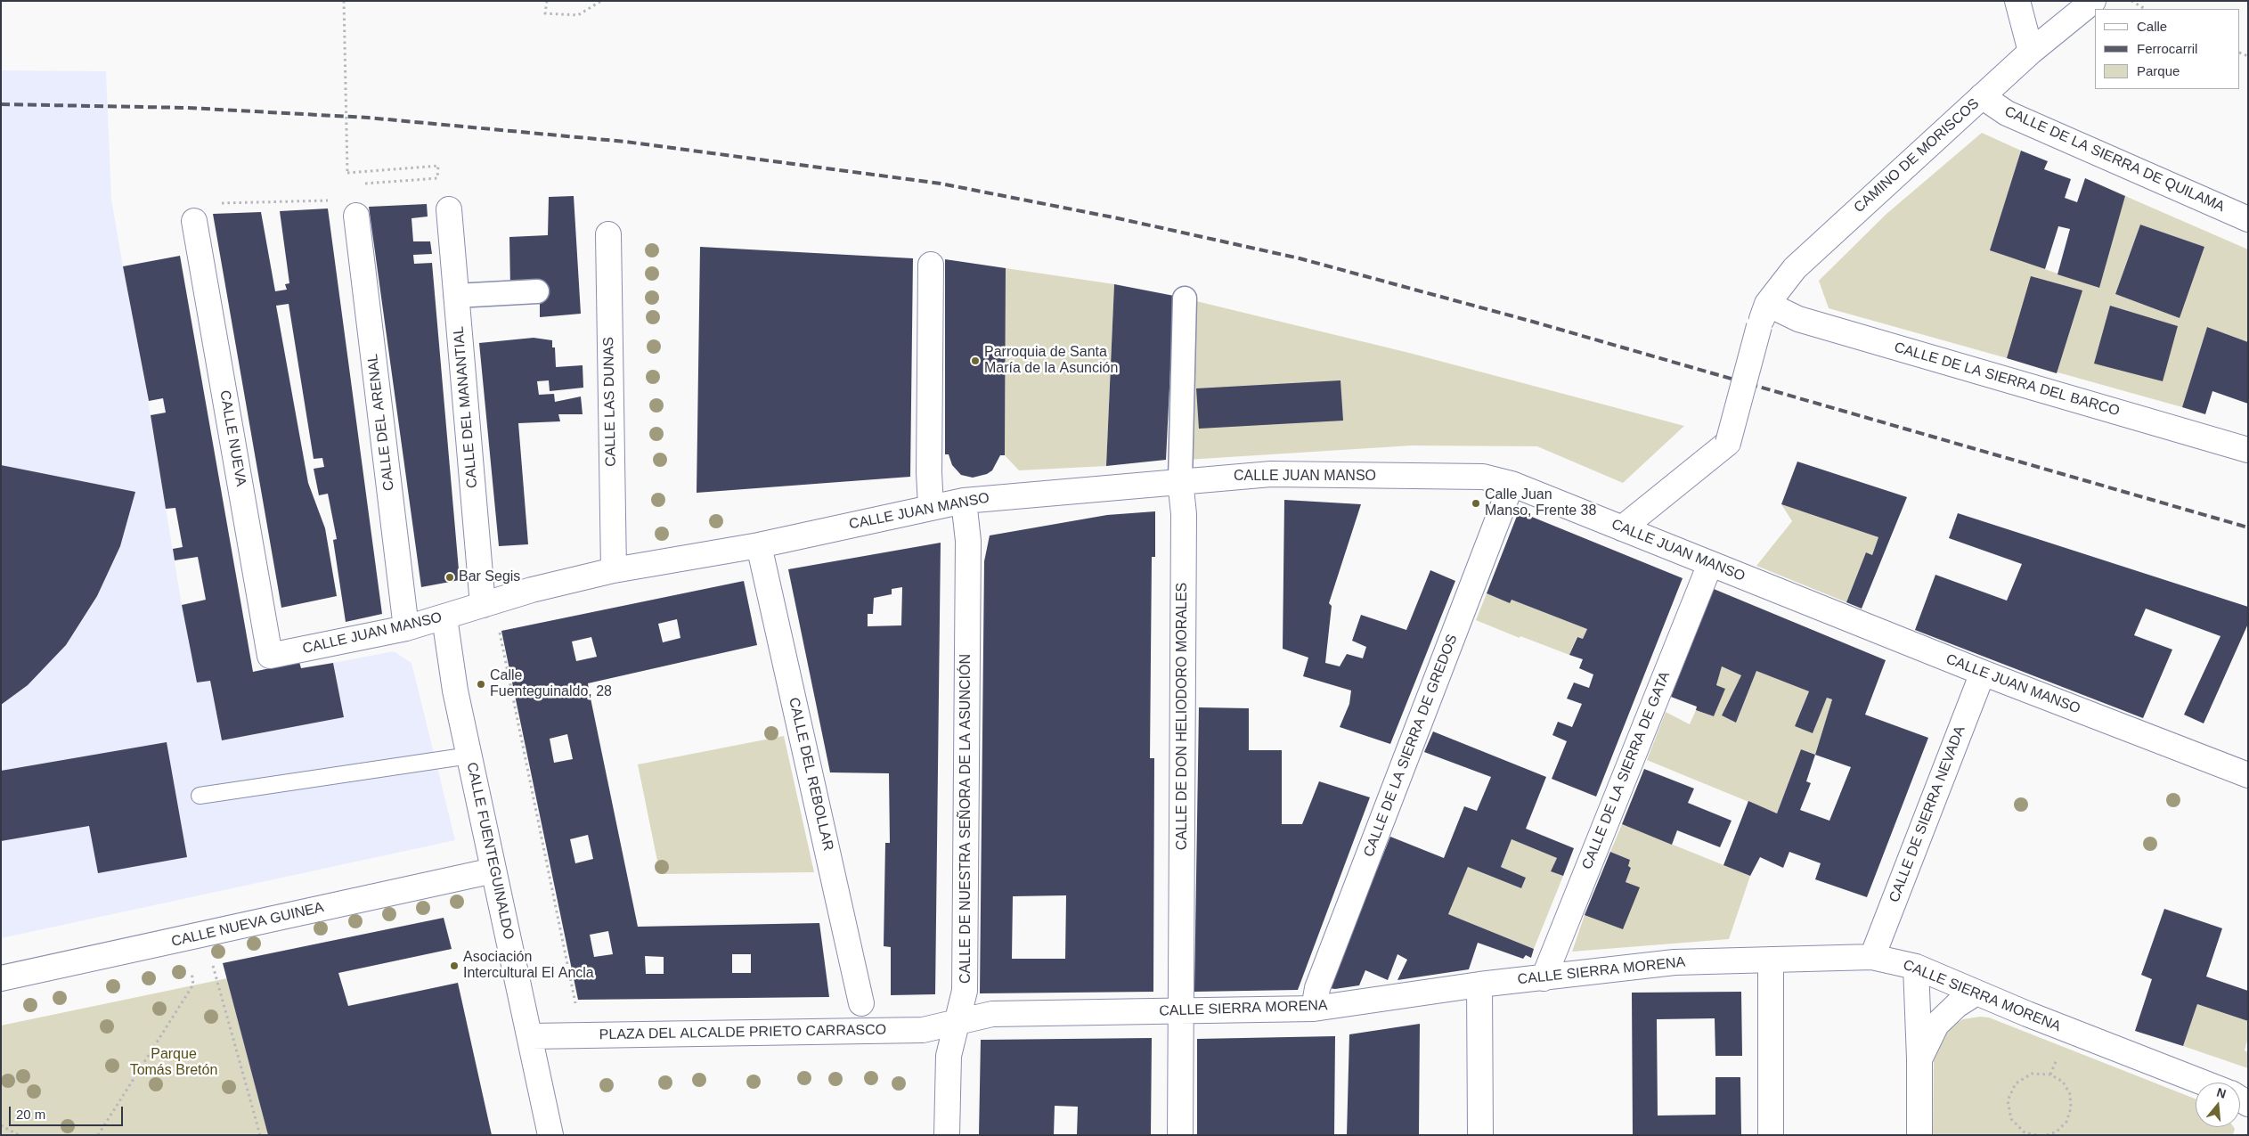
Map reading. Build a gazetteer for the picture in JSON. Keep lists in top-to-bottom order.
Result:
{
  "streets": {
    "street": [
      "CAMINO DE MORISCOS",
      "CALLE DE LA SIERRA DE QUILAMA",
      "CALLE DE LA SIERRA DEL BARCO",
      "CALLE LAS DUNAS",
      "CALLE DEL MANANTIAL",
      "CALLE DEL ARENAL",
      "CALLE NUEVA",
      "CALLE JUAN MANSO",
      "CALLE DE DON HELIODORO MORALES",
      "CALLE DE LA SIERRA DE GREDOS",
      "CALLE DE LA SIERRA DE GATA",
      "CALLE DEL REBOLLAR",
      "CALLE DE SIERRA NEVADA",
      "CALLE DE NUESTRA SEÑORA DE LA ASUNCIÓN",
      "CALLE FUENTEGUINALDO",
      "CALLE NUEVA GUINEA",
      "CALLE SIERRA MORENA",
      "PLAZA DEL ALCALDE PRIETO CARRASCO"
    ]
  },
  "crossings": [
    ["CAMINO DE MORISCOS", "CALLE DE LA SIERRA DE QUILAMA"],
    ["CAMINO DE MORISCOS", "CALLE DE LA SIERRA DEL BARCO"],
    ["CALLE LAS DUNAS", "CALLE JUAN MANSO"],
    ["CALLE DEL MANANTIAL", "CALLE JUAN MANSO"],
    ["CALLE DEL ARENAL", "CALLE JUAN MANSO"],
    ["CALLE NUEVA", "CALLE JUAN MANSO"],
    ["CALLE JUAN MANSO", "CALLE DE DON HELIODORO MORALES"],
    ["CALLE JUAN MANSO", "CALLE DE LA SIERRA DE GREDOS"],
    ["CALLE JUAN MANSO", "CALLE DE LA SIERRA DE GATA"],
    ["CALLE JUAN MANSO", "CALLE DEL REBOLLAR"],
    ["CALLE JUAN MANSO", "CALLE DE SIERRA NEVADA"],
    ["CALLE JUAN MANSO", "CALLE DE NUESTRA SEÑORA DE LA ASUNCIÓN"],
    ["CALLE JUAN MANSO", "CALLE FUENTEGUINALDO"],
    ["CALLE DE DON HELIODORO MORALES", "CALLE SIERRA MORENA"],
    ["CALLE DE LA SIERRA DE GREDOS", "CALLE SIERRA MORENA"],
    ["CALLE DE LA SIERRA DE GATA", "CALLE SIERRA MORENA"],
    ["CALLE DE SIERRA NEVADA", "CALLE SIERRA MORENA"],
    ["CALLE DE NUESTRA SEÑORA DE LA ASUNCIÓN", "CALLE SIERRA MORENA"],
    ["CALLE DE NUESTRA SEÑORA DE LA ASUNCIÓN", "PLAZA DEL ALCALDE PRIETO CARRASCO"],
    ["CALLE FUENTEGUINALDO", "CALLE NUEVA GUINEA"],
    ["CALLE FUENTEGUINALDO", "PLAZA DEL ALCALDE PRIETO CARRASCO"],
    ["CALLE SIERRA MORENA", "PLAZA DEL ALCALDE PRIETO CARRASCO"]
  ],
  "parks": ["Parque Tomás Bretón"],
  "places": [
    "Parroquia de Santa María de la Asunción",
    "Calle Juan Manso, Frente 38",
    "Bar Segis",
    "Calle Fuenteguinaldo, 28",
    "Asociación Intercultural El Ancla"
  ],
  "legend": ["Calle", "Ferrocarril", "Parque"],
  "scale_bar": "20 m",
  "north": "top"
}
